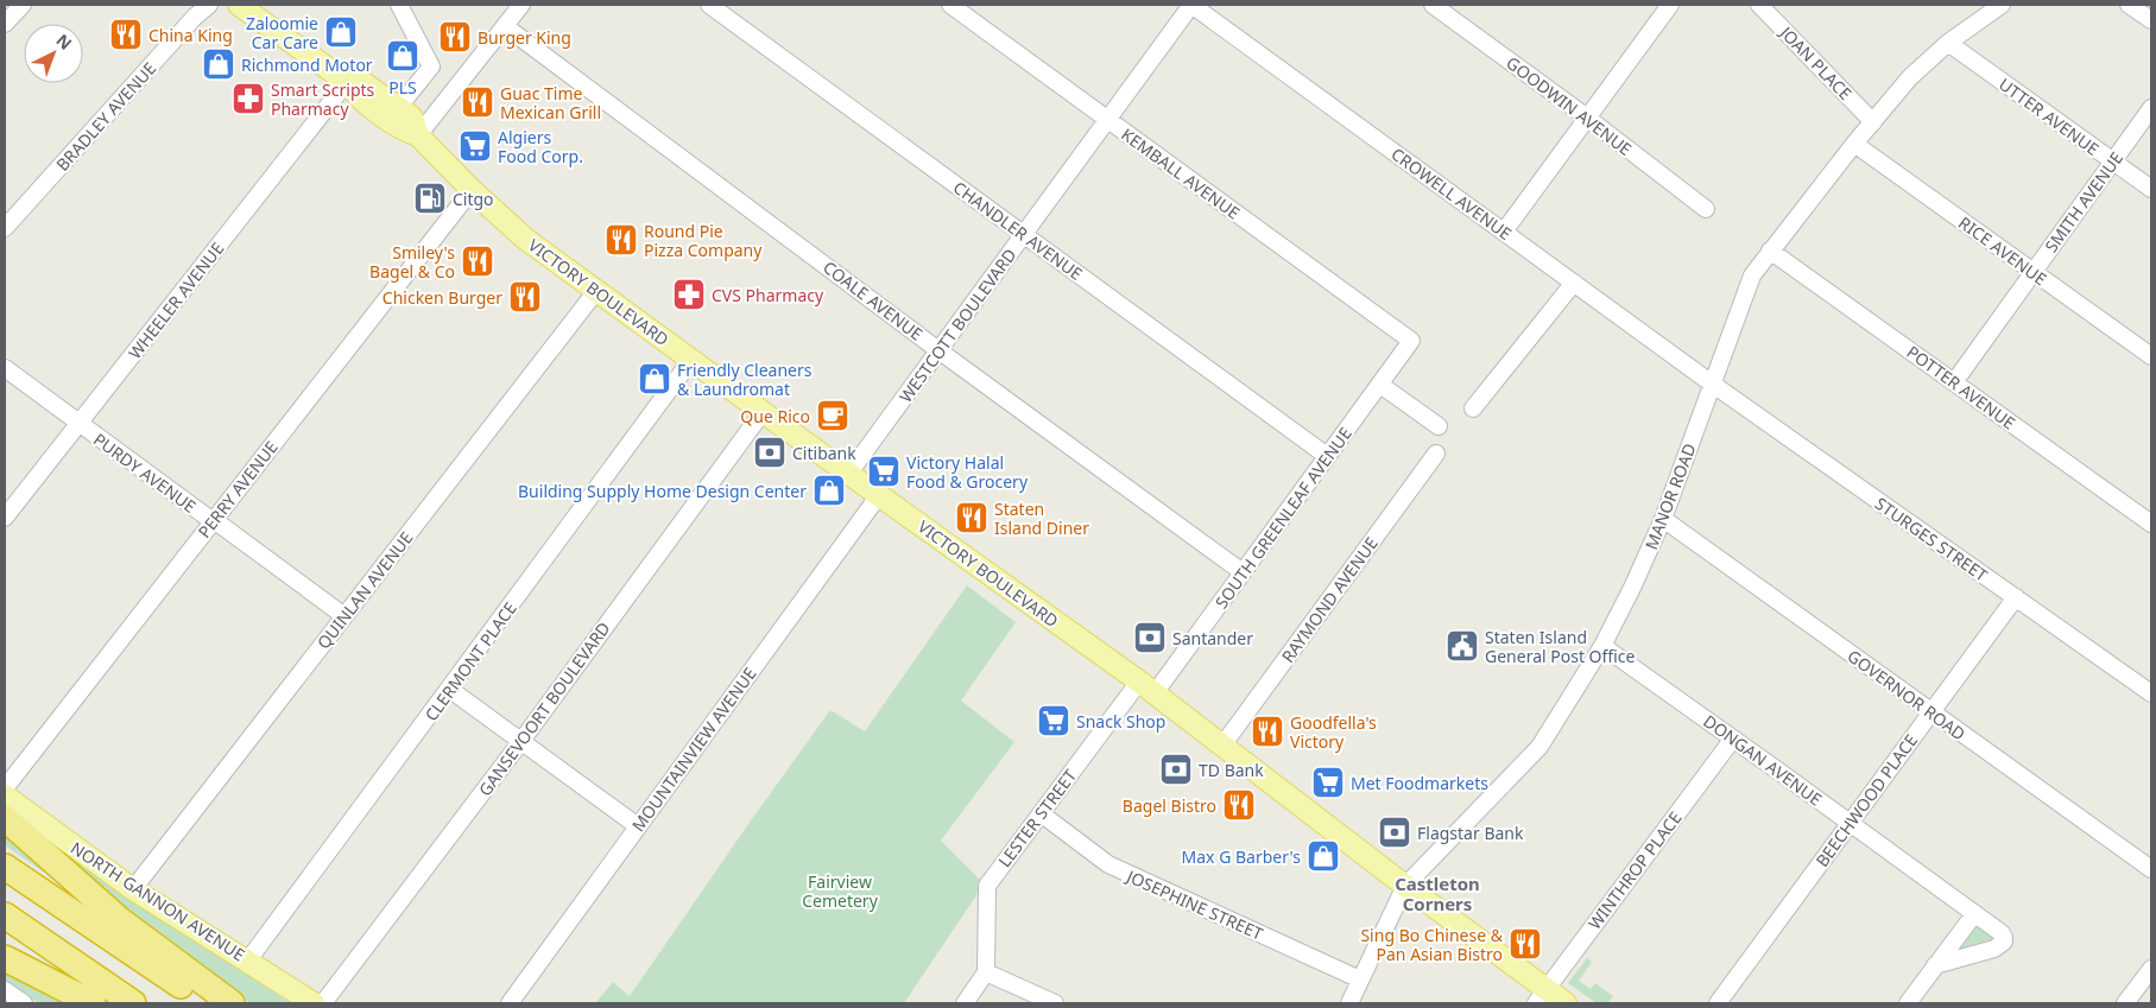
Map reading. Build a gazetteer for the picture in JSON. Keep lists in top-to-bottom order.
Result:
{
  "streets": {
    "main road": ["VICTORY BOULEVARD", "NORTH GANNON AVENUE"],
    "street": [
      "JOAN PLACE",
      "GOODWIN AVENUE",
      "BRADLEY AVENUE",
      "UTTER AVENUE",
      "KEMBALL AVENUE",
      "CROWELL AVENUE",
      "SMITH AVENUE",
      "CHANDLER AVENUE",
      "RICE AVENUE",
      "WHEELER AVENUE",
      "COALE AVENUE",
      "WESTCOTT BOULEVARD",
      "POTTER AVENUE",
      "PURDY AVENUE",
      "PERRY AVENUE",
      "MANOR ROAD",
      "SOUTH GREENLEAF AVENUE",
      "STURGES STREET",
      "QUINLAN AVENUE",
      "RAYMOND AVENUE",
      "CLERMONT PLACE",
      "GOVERNOR ROAD",
      "GANSEVOORT BOULEVARD",
      "MOUNTAINVIEW AVENUE",
      "DONGAN AVENUE",
      "BEECHWOOD PLACE",
      "LESTER STREET",
      "WINTHROP PLACE",
      "JOSEPHINE STREET"
    ]
  },
  "crossings": [
    ["JOAN PLACE", "MANOR ROAD"],
    ["UTTER AVENUE", "SMITH AVENUE"],
    ["UTTER AVENUE", "MANOR ROAD"],
    ["KEMBALL AVENUE", "WESTCOTT BOULEVARD"],
    ["KEMBALL AVENUE", "SOUTH GREENLEAF AVENUE"],
    ["CROWELL AVENUE", "WESTCOTT BOULEVARD"],
    ["CROWELL AVENUE", "MANOR ROAD"],
    ["CROWELL AVENUE", "STURGES STREET"],
    ["SMITH AVENUE", "RICE AVENUE"],
    ["SMITH AVENUE", "POTTER AVENUE"],
    ["CHANDLER AVENUE", "WESTCOTT BOULEVARD"],
    ["CHANDLER AVENUE", "SOUTH GREENLEAF AVENUE"],
    ["RICE AVENUE", "MANOR ROAD"],
    ["VICTORY BOULEVARD", "WHEELER AVENUE"],
    ["VICTORY BOULEVARD", "WESTCOTT BOULEVARD"],
    ["VICTORY BOULEVARD", "PERRY AVENUE"],
    ["VICTORY BOULEVARD", "MANOR ROAD"],
    ["VICTORY BOULEVARD", "SOUTH GREENLEAF AVENUE"],
    ["VICTORY BOULEVARD", "QUINLAN AVENUE"],
    ["VICTORY BOULEVARD", "RAYMOND AVENUE"],
    ["VICTORY BOULEVARD", "CLERMONT PLACE"],
    ["VICTORY BOULEVARD", "GANSEVOORT BOULEVARD"],
    ["VICTORY BOULEVARD", "MOUNTAINVIEW AVENUE"],
    ["VICTORY BOULEVARD", "LESTER STREET"],
    ["VICTORY BOULEVARD", "WINTHROP PLACE"],
    ["WHEELER AVENUE", "PURDY AVENUE"],
    ["COALE AVENUE", "WESTCOTT BOULEVARD"],
    ["COALE AVENUE", "SOUTH GREENLEAF AVENUE"],
    ["POTTER AVENUE", "MANOR ROAD"],
    ["PURDY AVENUE", "PERRY AVENUE"],
    ["PURDY AVENUE", "QUINLAN AVENUE"],
    ["MANOR ROAD", "STURGES STREET"],
    ["MANOR ROAD", "GOVERNOR ROAD"],
    ["MANOR ROAD", "DONGAN AVENUE"],
    ["MANOR ROAD", "JOSEPHINE STREET"],
    ["SOUTH GREENLEAF AVENUE", "LESTER STREET"],
    ["STURGES STREET", "BEECHWOOD PLACE"],
    ["QUINLAN AVENUE", "NORTH GANNON AVENUE"],
    ["CLERMONT PLACE", "NORTH GANNON AVENUE"],
    ["GOVERNOR ROAD", "BEECHWOOD PLACE"],
    ["DONGAN AVENUE", "BEECHWOOD PLACE"],
    ["DONGAN AVENUE", "WINTHROP PLACE"],
    ["LESTER STREET", "JOSEPHINE STREET"]
  ],
  "districts": ["Castleton Corners"],
  "parks": ["Fairview Cemetery"],
  "places": {
    "shop": [
      "Zaloomie Car Care",
      "PLS",
      "Richmond Motor",
      "Friendly Cleaners & Laundromat",
      "Building Supply Home Design Center",
      "Max G Barber's"
    ],
    "restaurant": [
      "China King",
      "Burger King",
      "Guac Time Mexican Grill",
      "Round Pie Pizza Company",
      "Smiley's Bagel & Co",
      "Chicken Burger",
      "Staten Island Diner",
      "Goodfella's Victory",
      "Bagel Bistro",
      "Sing Bo Chinese & Pan Asian Bistro"
    ],
    "pharmacy": ["Smart Scripts Pharmacy", "CVS Pharmacy"],
    "supermarket": [
      "Algiers Food Corp.",
      "Victory Halal Food & Grocery",
      "Snack Shop",
      "Met Foodmarkets"
    ],
    "fuel station": ["Citgo"],
    "cafe": ["Que Rico"],
    "bank": [
      "Citibank",
      "Santander",
      "TD Bank",
      "Flagstar Bank"
    ],
    "public building": ["Staten Island General Post Office"]
  },
  "north": "top right"
}
